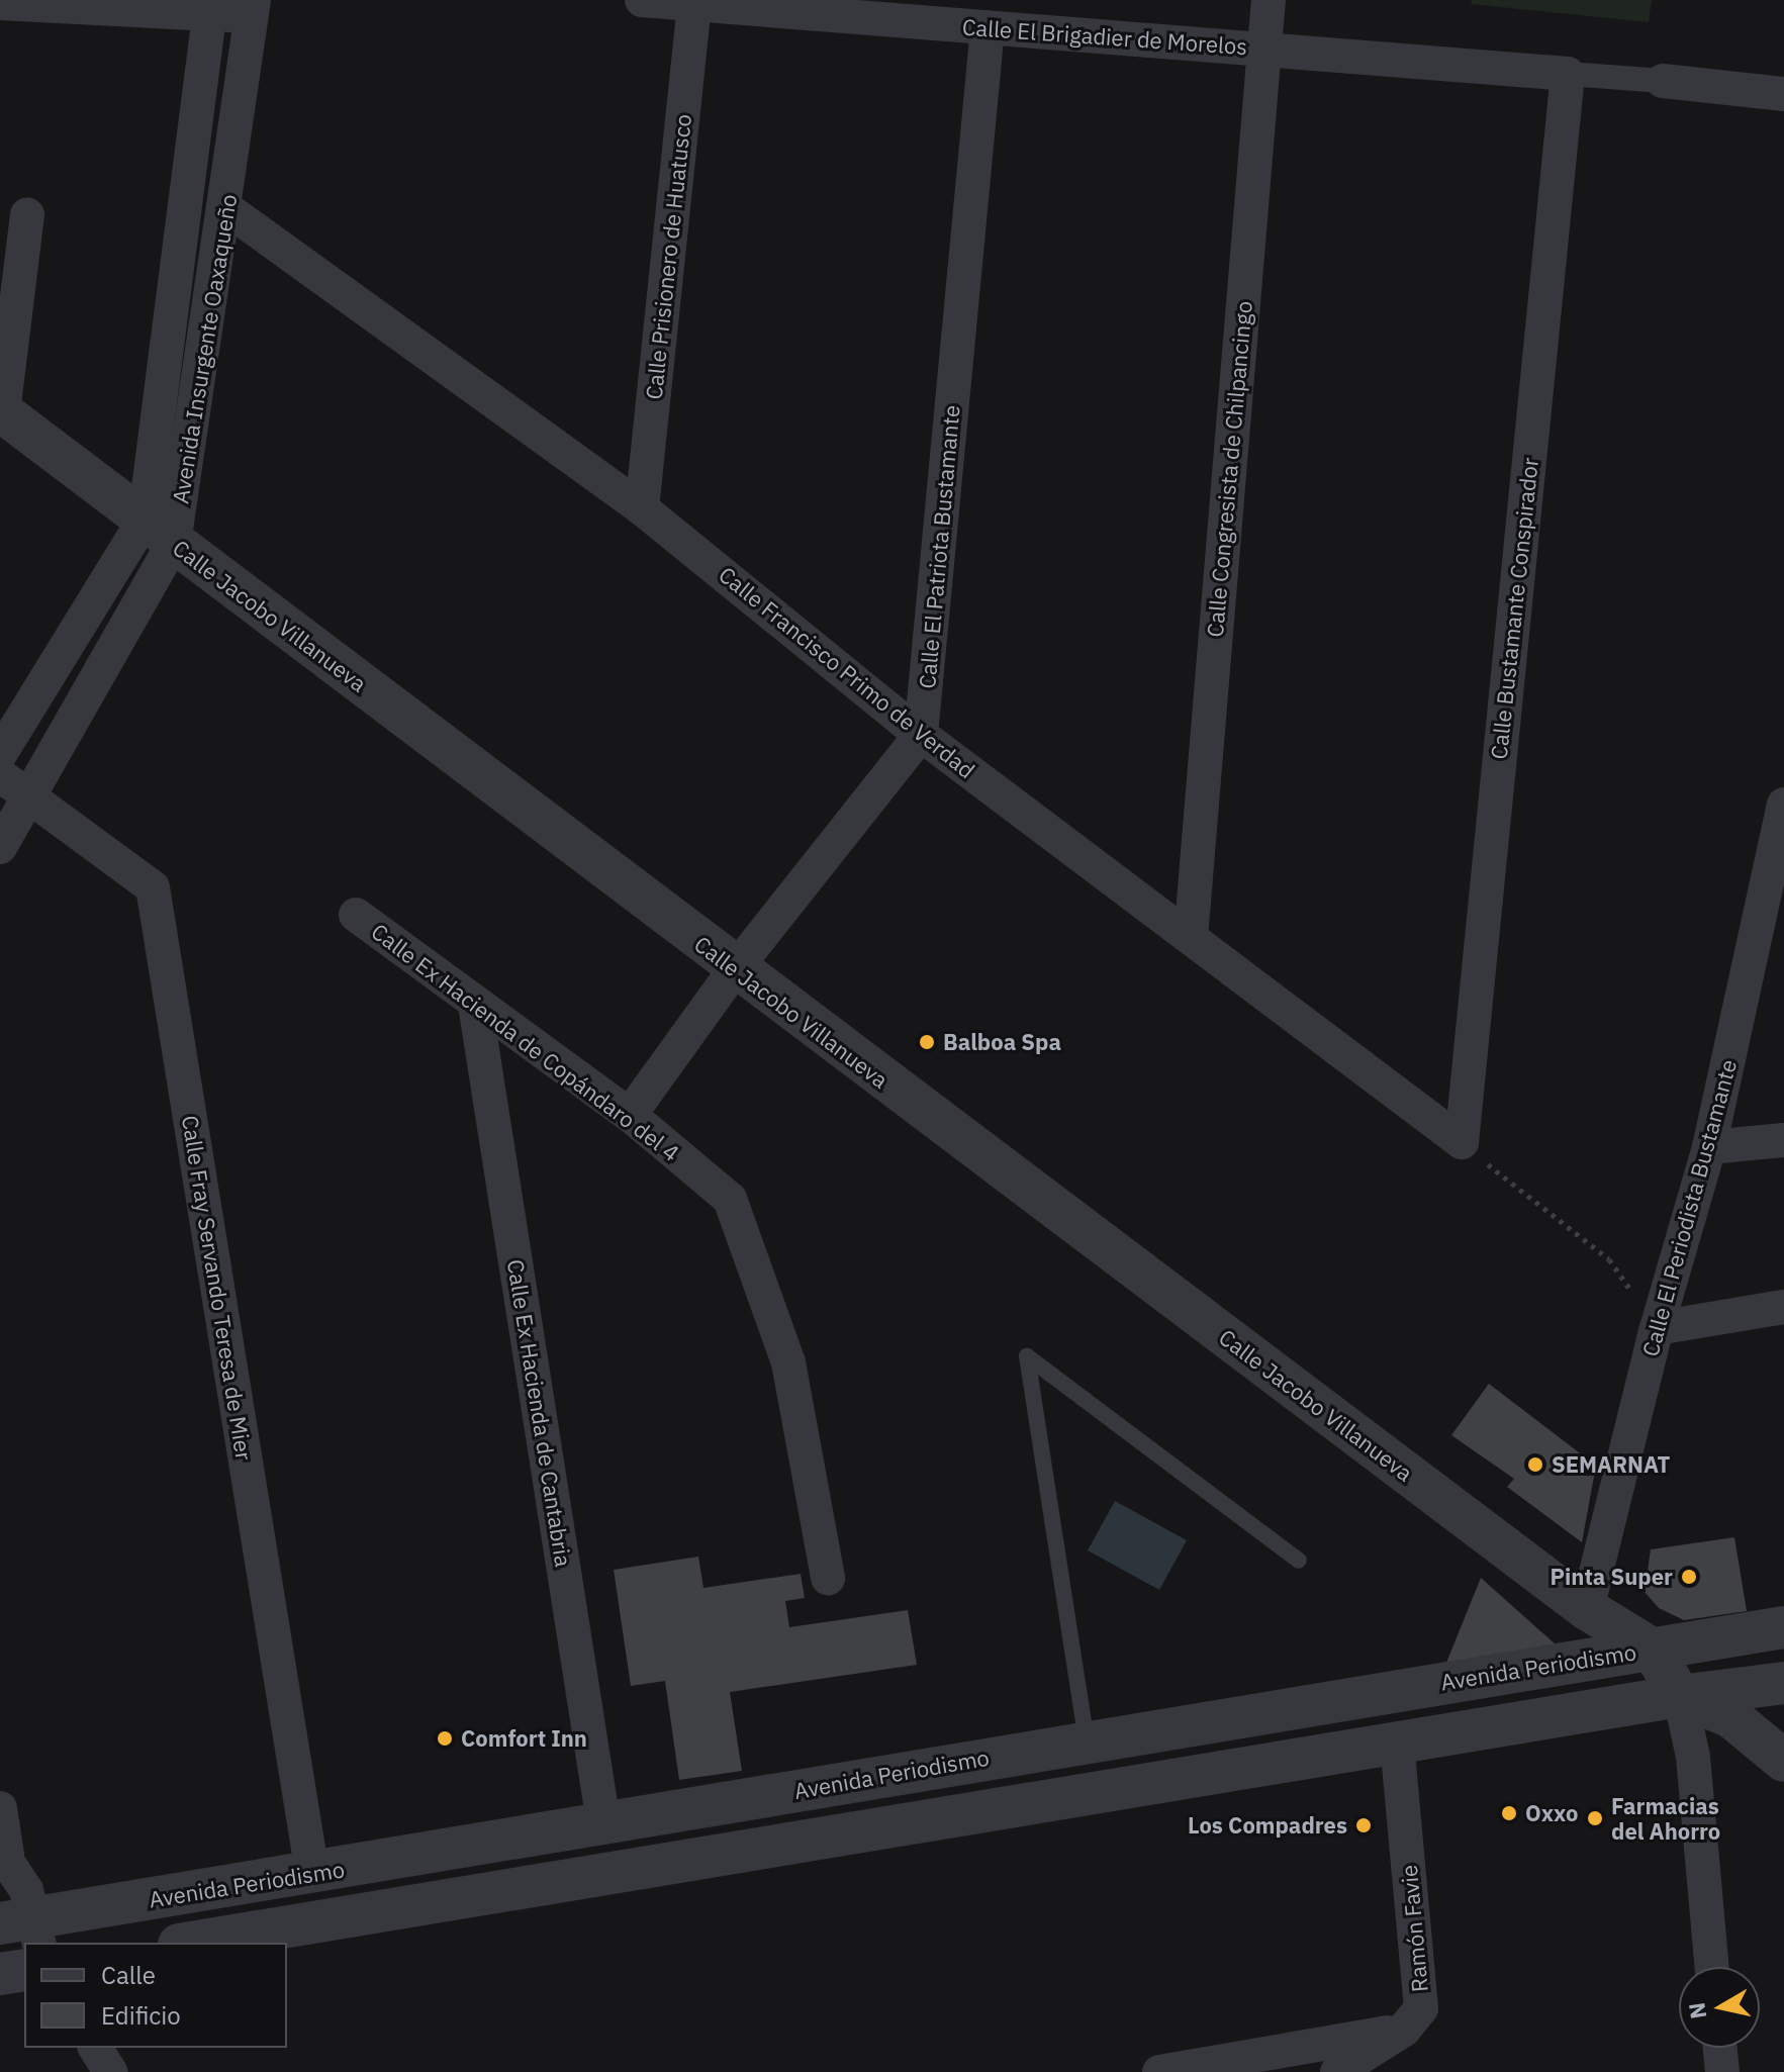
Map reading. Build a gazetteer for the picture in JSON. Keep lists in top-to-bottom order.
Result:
{
  "streets": {
    "street": [
      "Calle El Brigadier de Morelos",
      "Calle Prisionero de Huatusco",
      "Avenida Insurgente Oaxaqueño",
      "Calle Congresista de Chilpancingo",
      "Calle El Patriota Bustamante",
      "Calle Bustamante Conspirador",
      "Calle Jacobo Villanueva",
      "Calle Francisco Primo de Verdad",
      "Calle Ex Hacienda de Copándaro del 4",
      "Calle El Periodista Bustamante",
      "Calle Fray Servando Teresa de Mier",
      "Calle Ex Hacienda de Cantabria",
      "Avenida Periodismo",
      "Ramón Favie"
    ]
  },
  "crossings": [
    ["Calle El Brigadier de Morelos", "Calle Prisionero de Huatusco"],
    ["Calle El Brigadier de Morelos", "Calle Congresista de Chilpancingo"],
    ["Calle El Brigadier de Morelos", "Calle El Patriota Bustamante"],
    ["Calle El Brigadier de Morelos", "Calle Bustamante Conspirador"],
    ["Calle Prisionero de Huatusco", "Calle Francisco Primo de Verdad"],
    ["Avenida Insurgente Oaxaqueño", "Calle Jacobo Villanueva"],
    ["Avenida Insurgente Oaxaqueño", "Calle Francisco Primo de Verdad"],
    ["Avenida Insurgente Oaxaqueño", "Calle Fray Servando Teresa de Mier"],
    ["Calle Congresista de Chilpancingo", "Calle Francisco Primo de Verdad"],
    ["Calle El Patriota Bustamante", "Calle Francisco Primo de Verdad"],
    ["Calle Bustamante Conspirador", "Calle Francisco Primo de Verdad"],
    ["Calle Jacobo Villanueva", "Calle El Periodista Bustamante"],
    ["Calle Jacobo Villanueva", "Avenida Periodismo"],
    ["Calle Ex Hacienda de Copándaro del 4", "Calle Ex Hacienda de Cantabria"],
    ["Calle Fray Servando Teresa de Mier", "Avenida Periodismo"],
    ["Calle Ex Hacienda de Cantabria", "Avenida Periodismo"]
  ],
  "places": [
    "Balboa Spa",
    "SEMARNAT",
    "Pinta Super",
    "Comfort Inn",
    "Oxxo",
    "Farmacias del Ahorro",
    "Los Compadres"
  ],
  "legend": ["Calle", "Edificio"],
  "north": "left"
}
